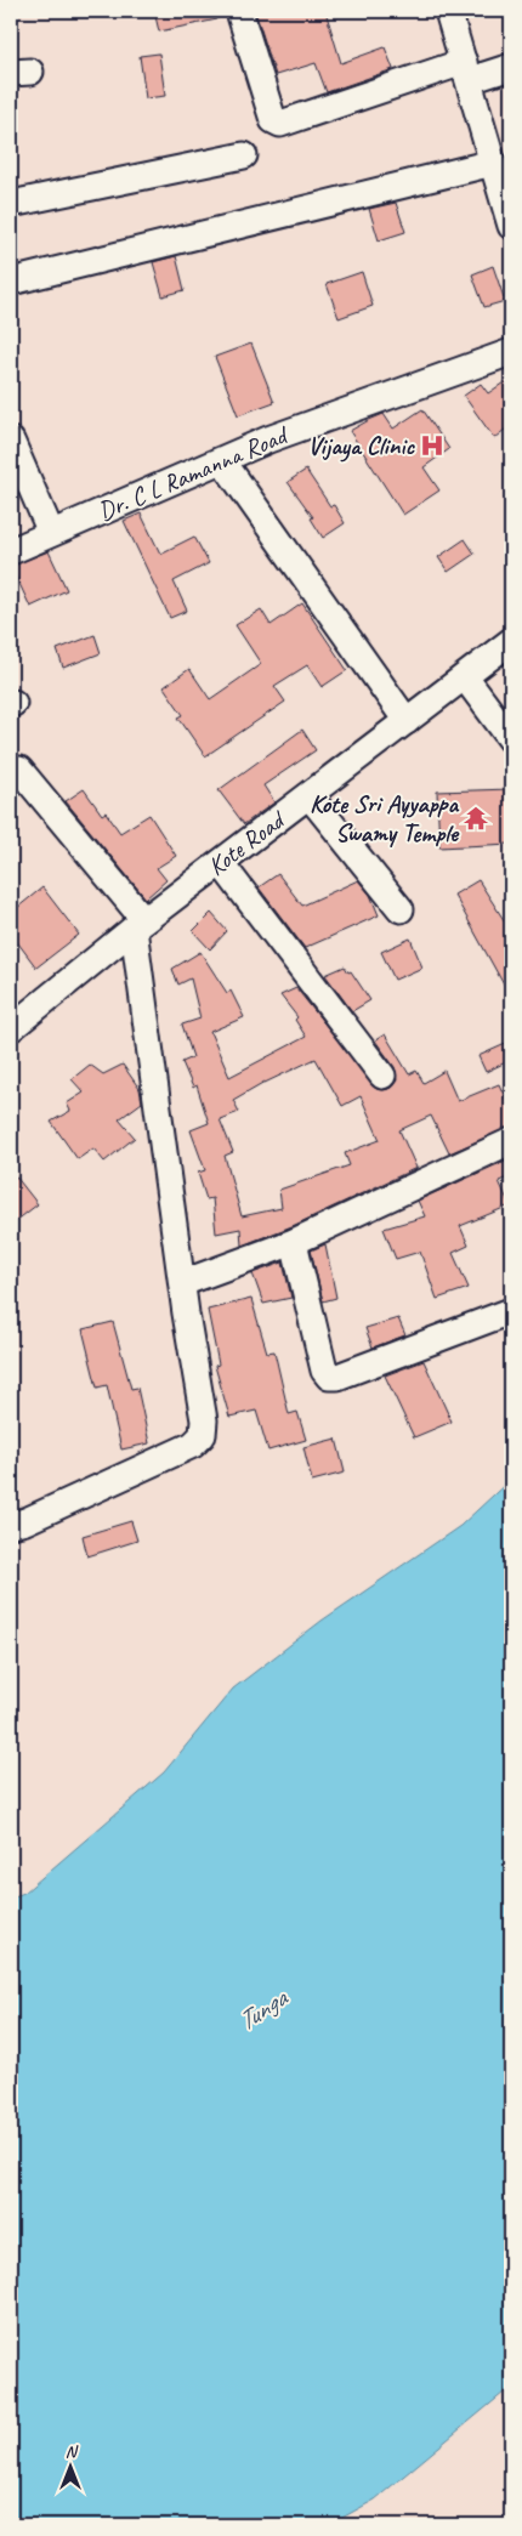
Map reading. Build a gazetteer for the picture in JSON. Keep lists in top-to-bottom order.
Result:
{
  "streets": {
    "street": ["Dr. C L Ramanna Road", "Kote Road"]
  },
  "water": ["Tunga"],
  "places": {
    "hospital": ["Vijaya Clinic"],
    "temple": ["Kote Sri Ayyappa Swamy Temple"]
  },
  "north": "top"
}
